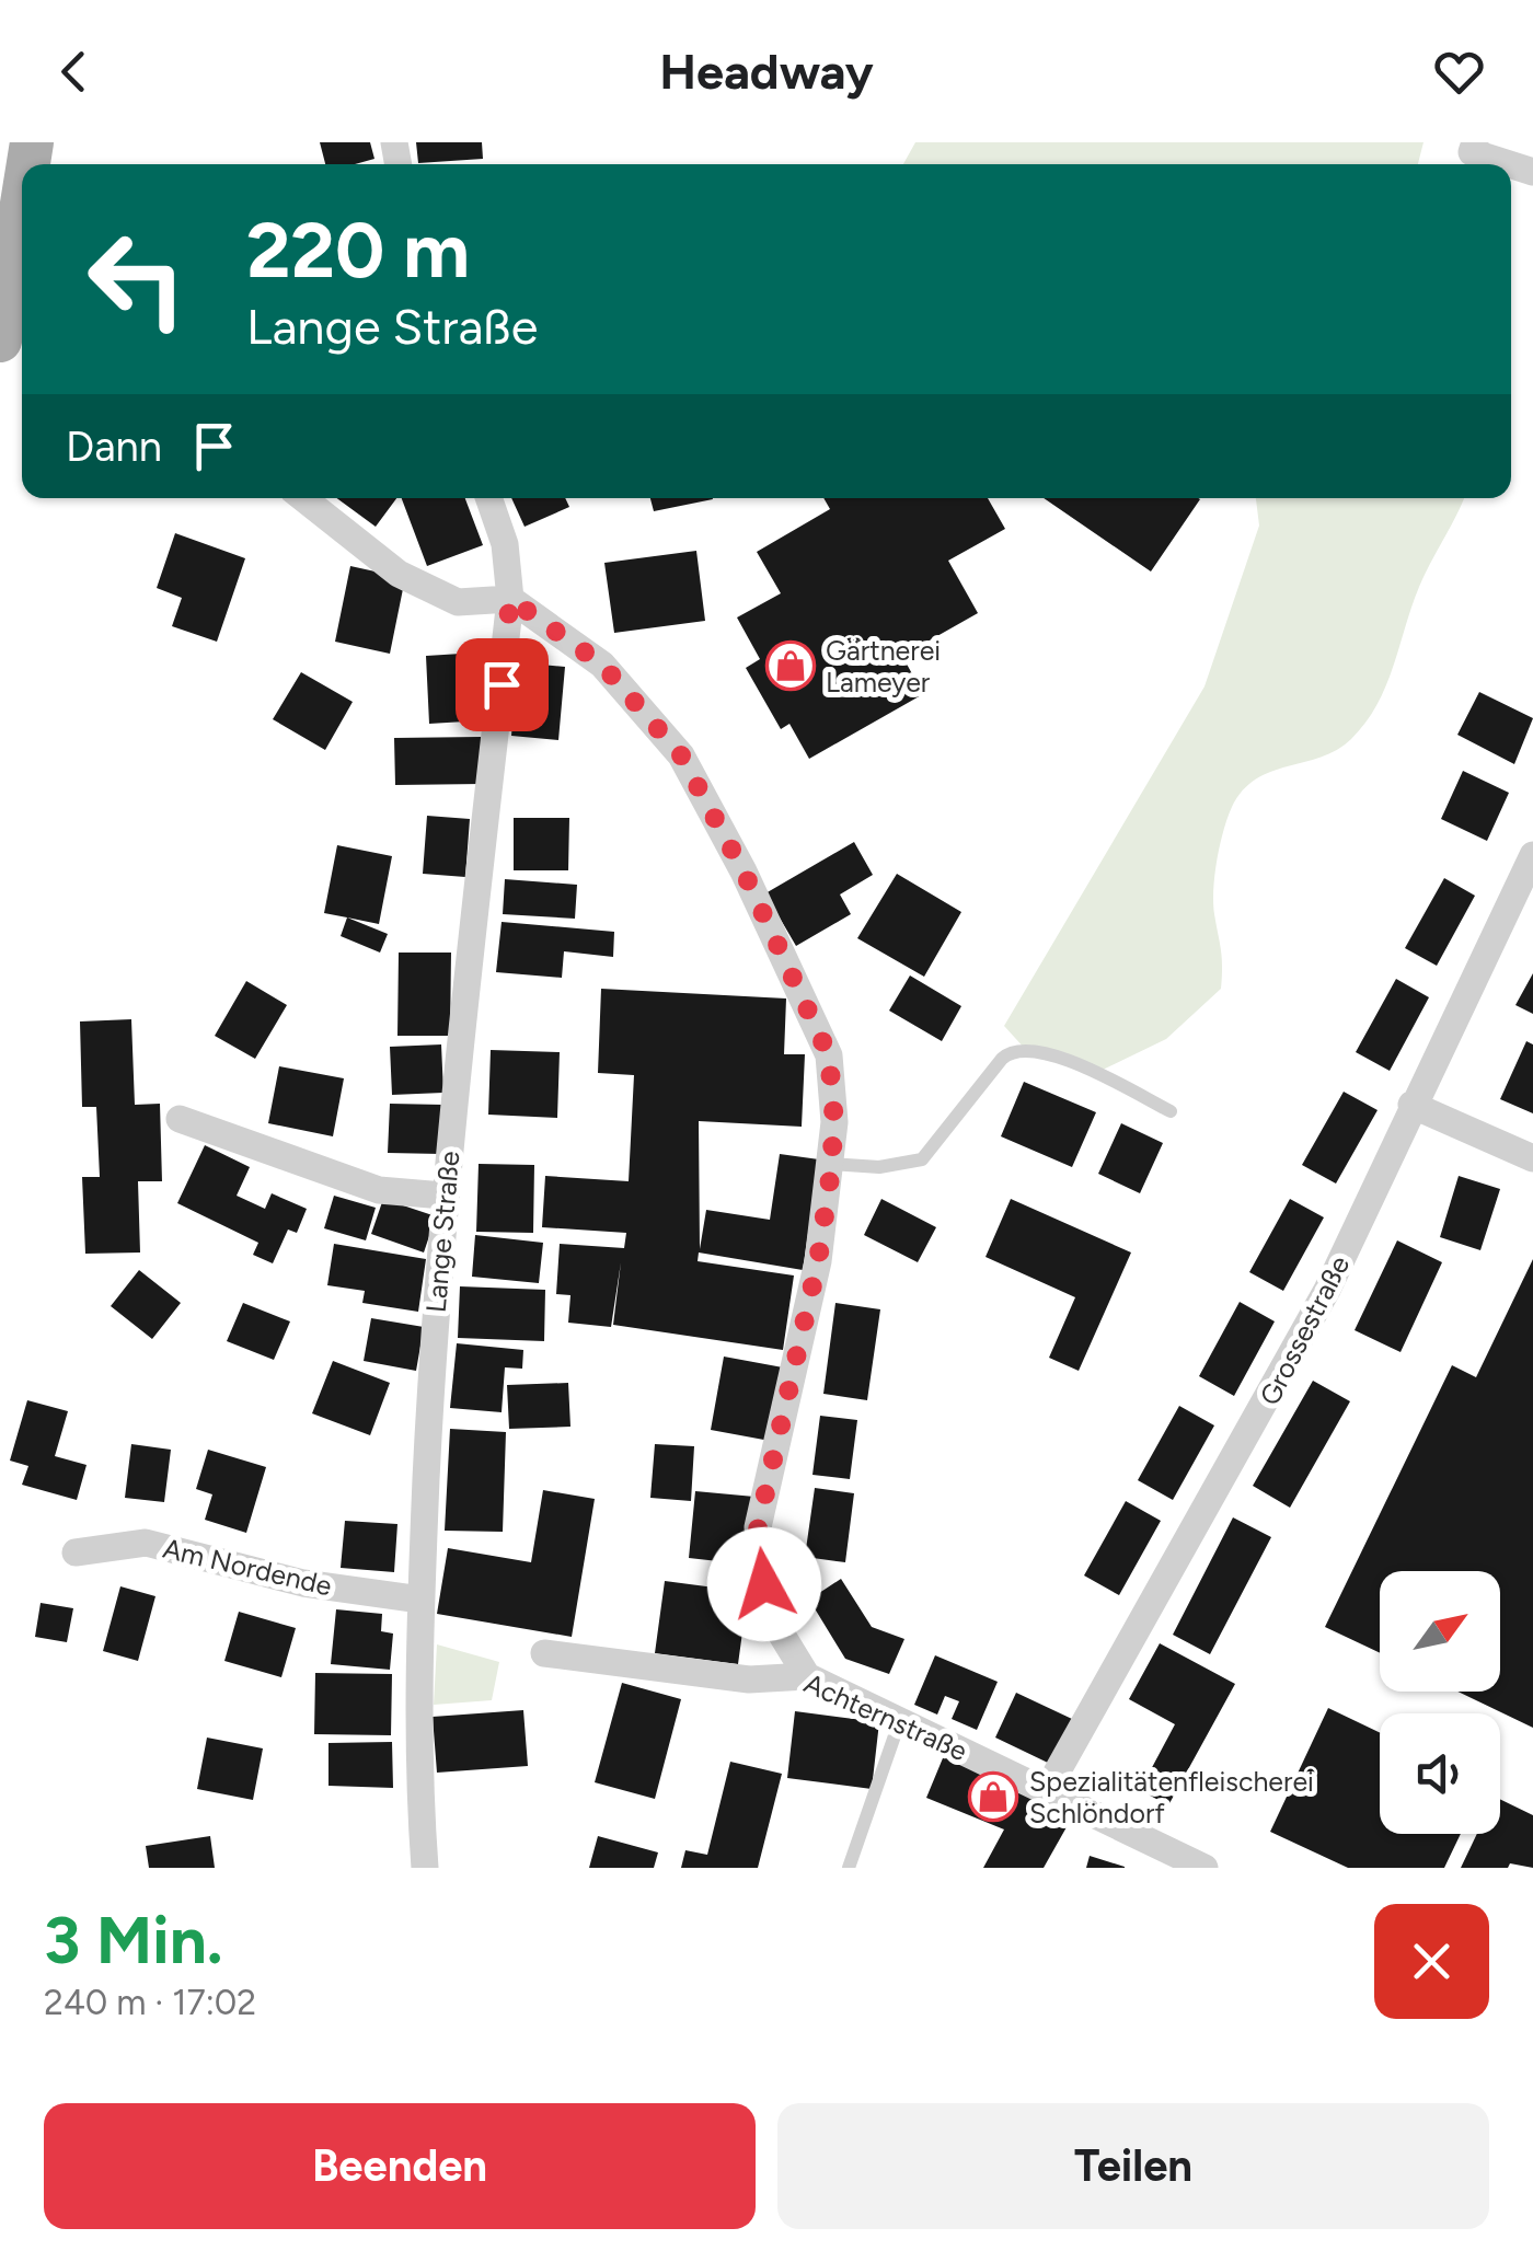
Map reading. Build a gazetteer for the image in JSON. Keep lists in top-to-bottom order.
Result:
{
  "streets": {
    "street": [
      "Lange Straße",
      "Grossestraße",
      "Am Nordende",
      "Achternstraße"
    ]
  },
  "crossings": [
    ["Lange Straße", "Am Nordende"],
    ["Grossestraße", "Achternstraße"]
  ],
  "places": {
    "shop": ["Gärtnerei Lameyer", "Spezialitätenfleischerei Schlöndorf"]
  },
  "north": "top right",
  "page": {
    "header": "Headway",
    "turn": ["220 m", "Lange Straße"],
    "then": "Dann",
    "heading": ["3 Min.", "240 m · 17:02"],
    "buttons": ["Beenden", "Teilen"]
  }
}
